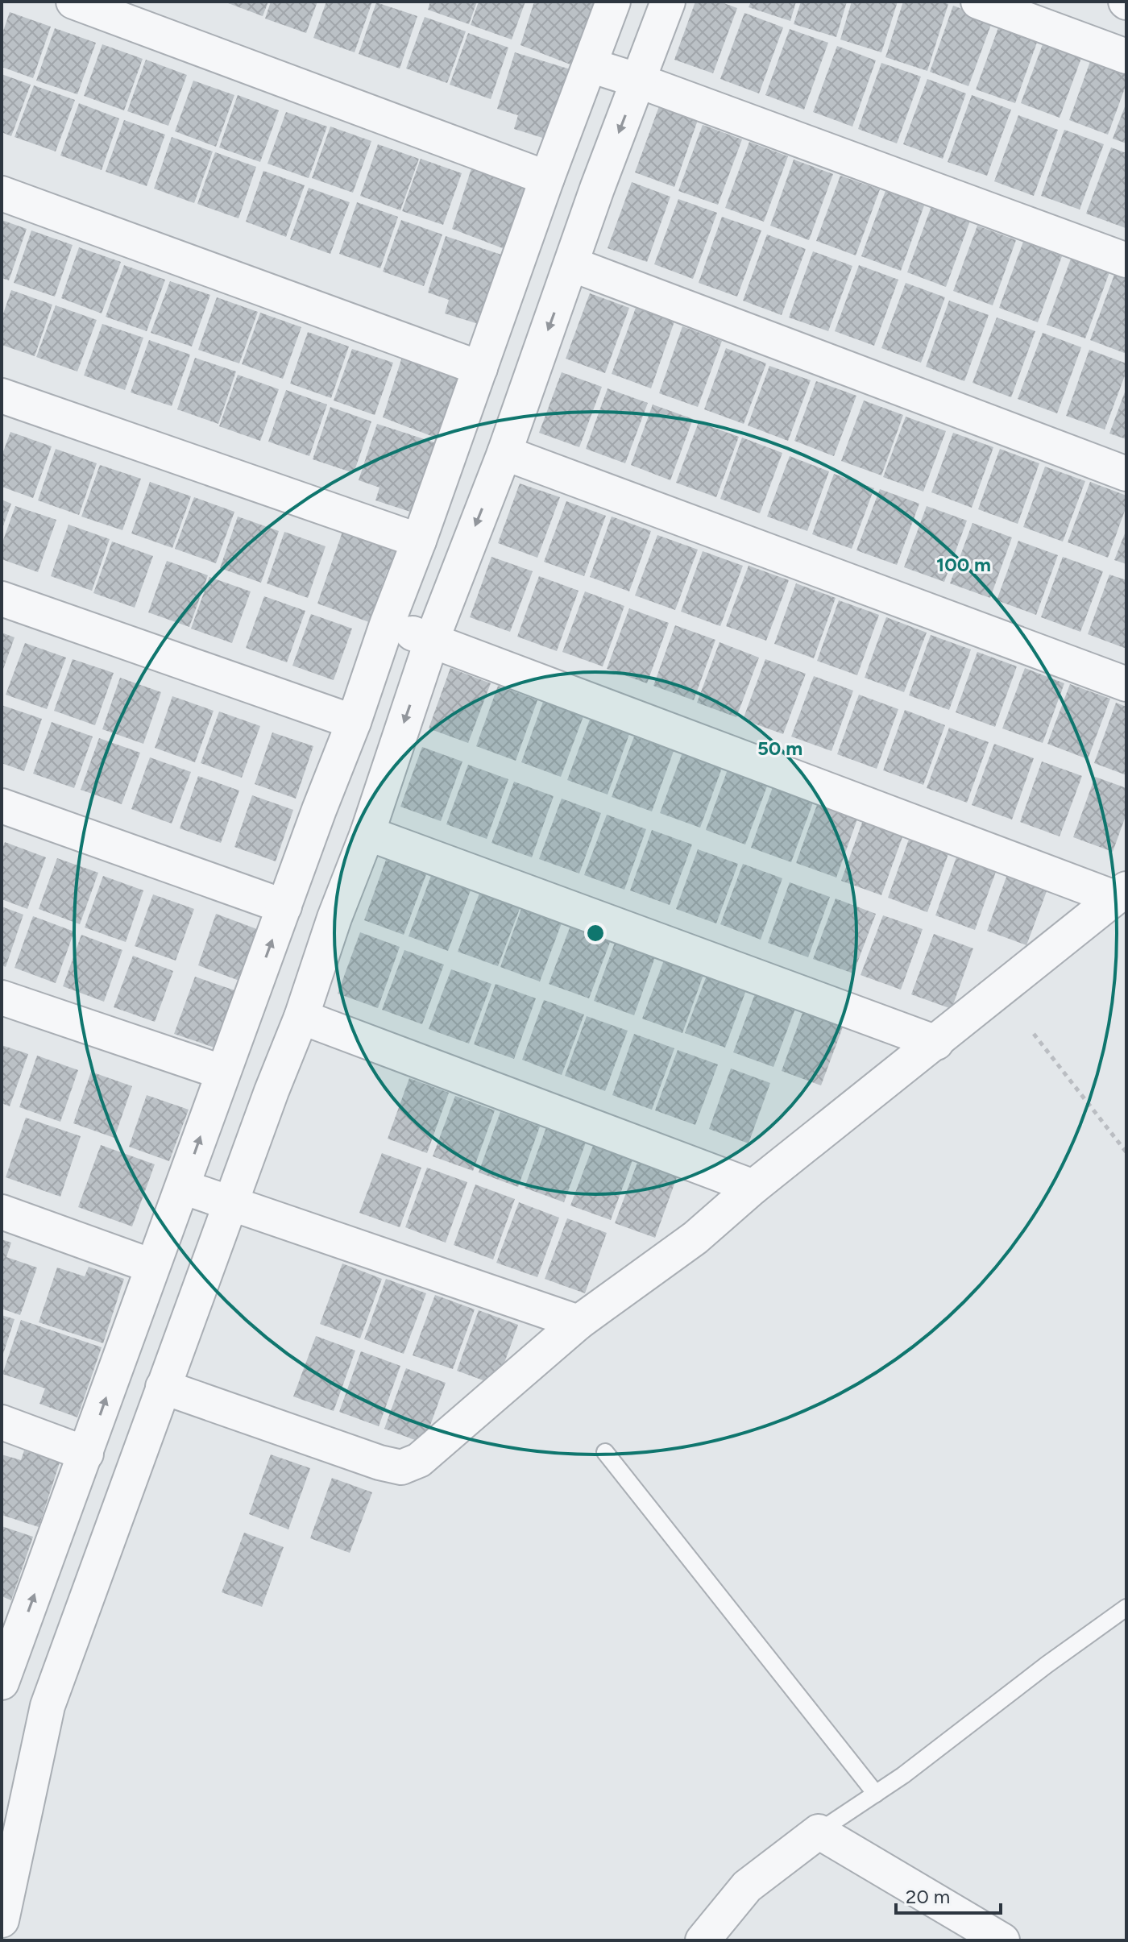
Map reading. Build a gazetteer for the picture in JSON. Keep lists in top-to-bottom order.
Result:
{
  "scale_bar": "20 m",
  "rings": ["100 m", "50 m"]
}
